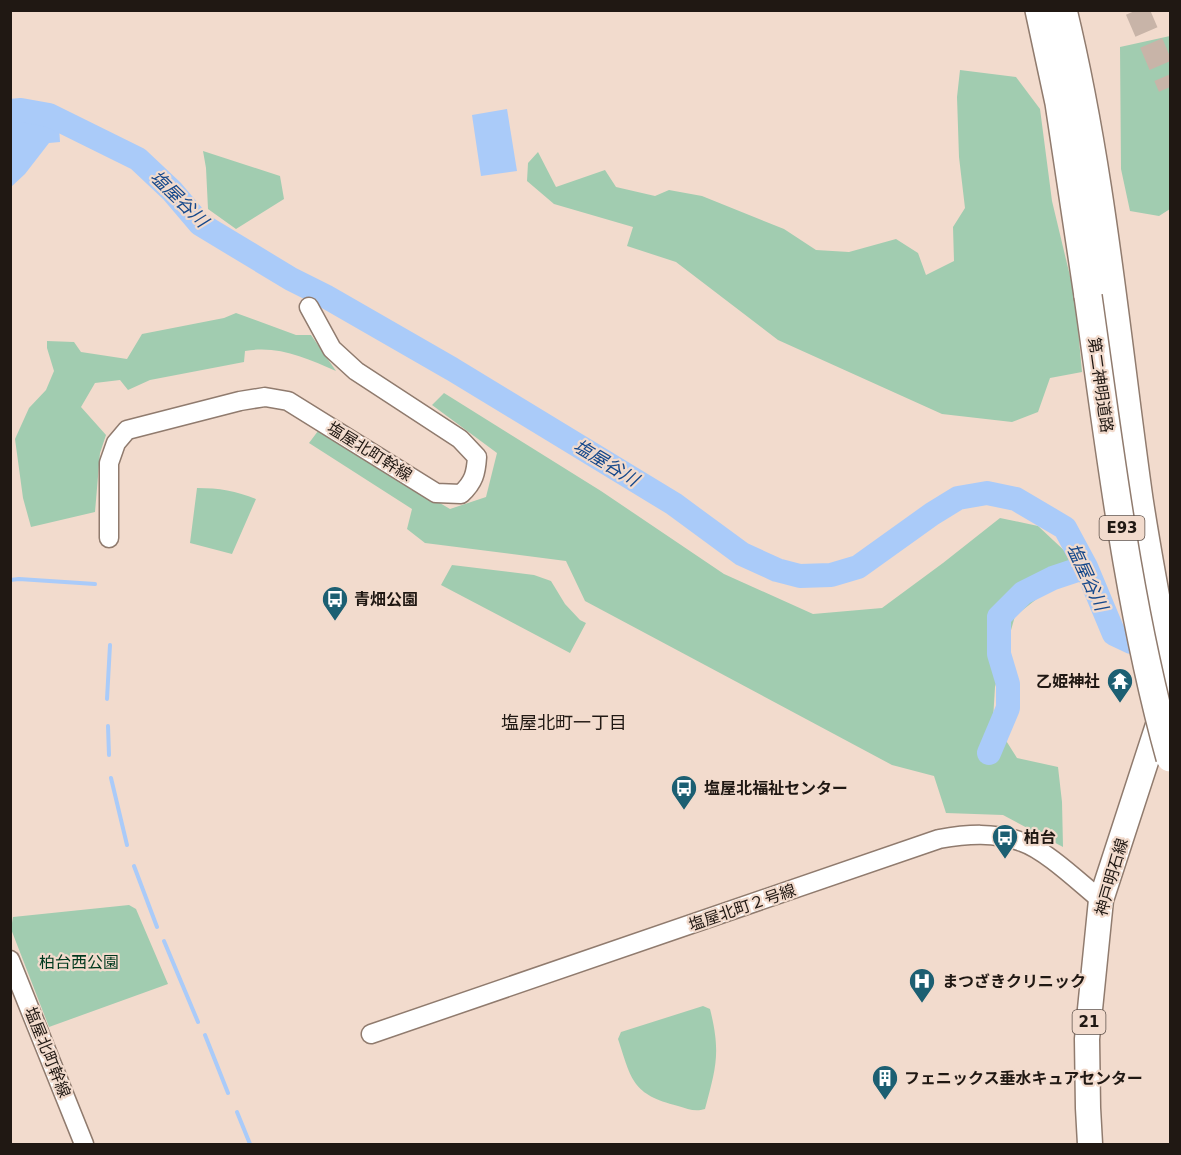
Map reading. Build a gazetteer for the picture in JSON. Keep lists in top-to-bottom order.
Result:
{
  "streets": {
    "highway": ["第二神明道路", "E93"],
    "main road": ["神戸明石線", "21"],
    "street": ["塩屋北町幹線", "塩屋北町２号線"]
  },
  "crossings": [
    ["神戸明石線", "塩屋北町２号線"]
  ],
  "districts": ["塩屋北町一丁目"],
  "water": ["塩屋谷川"],
  "parks": ["柏台西公園"],
  "places": {
    "bus stop": ["青畑公園", "塩屋北福祉センター", "柏台"],
    "temple": ["乙姫神社"],
    "hospital": ["まつざきクリニック"],
    "building": ["フェニックス垂水キュアセンター"]
  }
}
